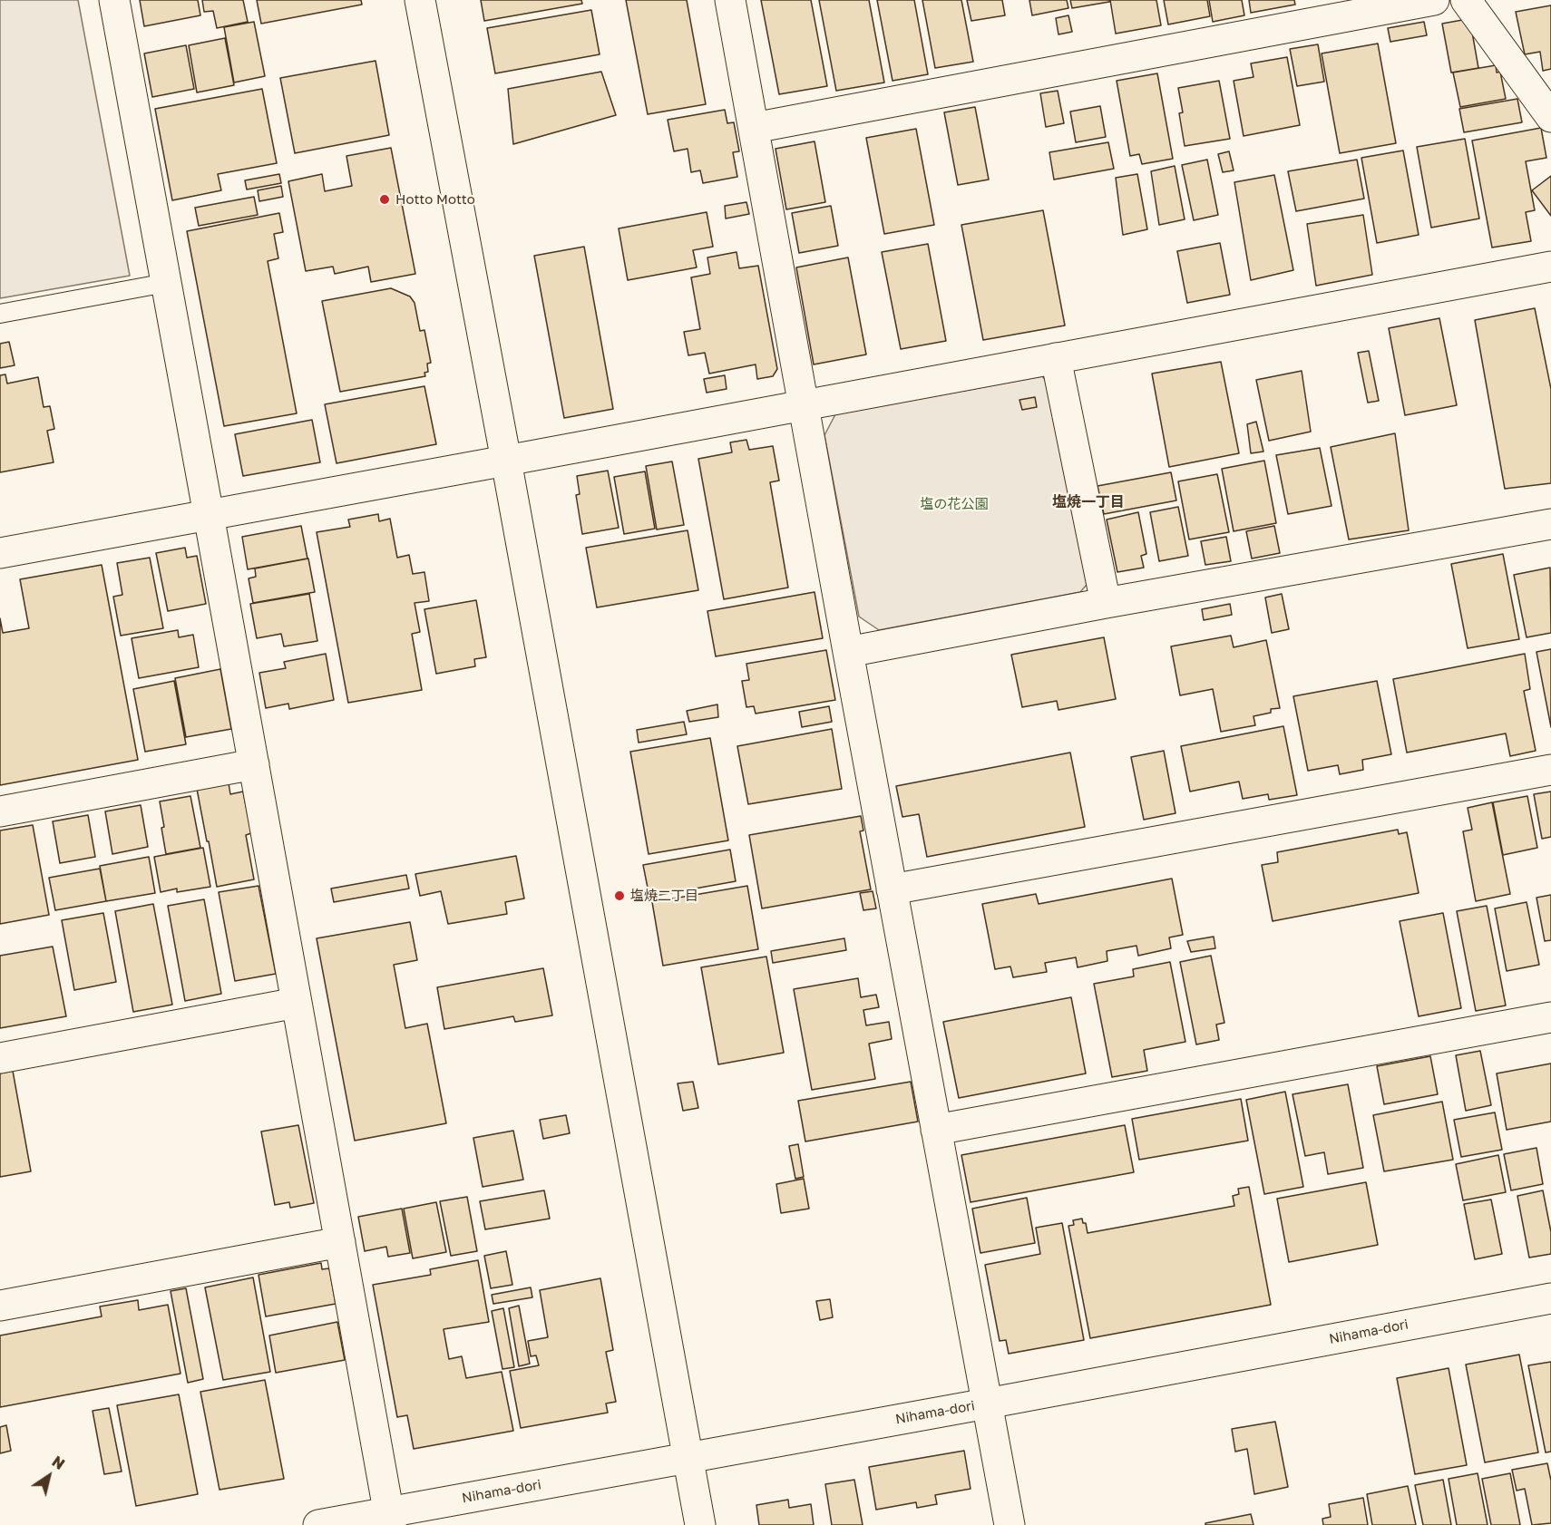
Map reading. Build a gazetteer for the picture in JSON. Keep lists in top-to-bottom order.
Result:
{
  "streets": {
    "street": ["Nihama-dori"]
  },
  "districts": ["塩焼一丁目"],
  "parks": ["塩の花公園"],
  "places": ["Hotto Motto", "塩焼二丁目"],
  "north": "top right"
}
